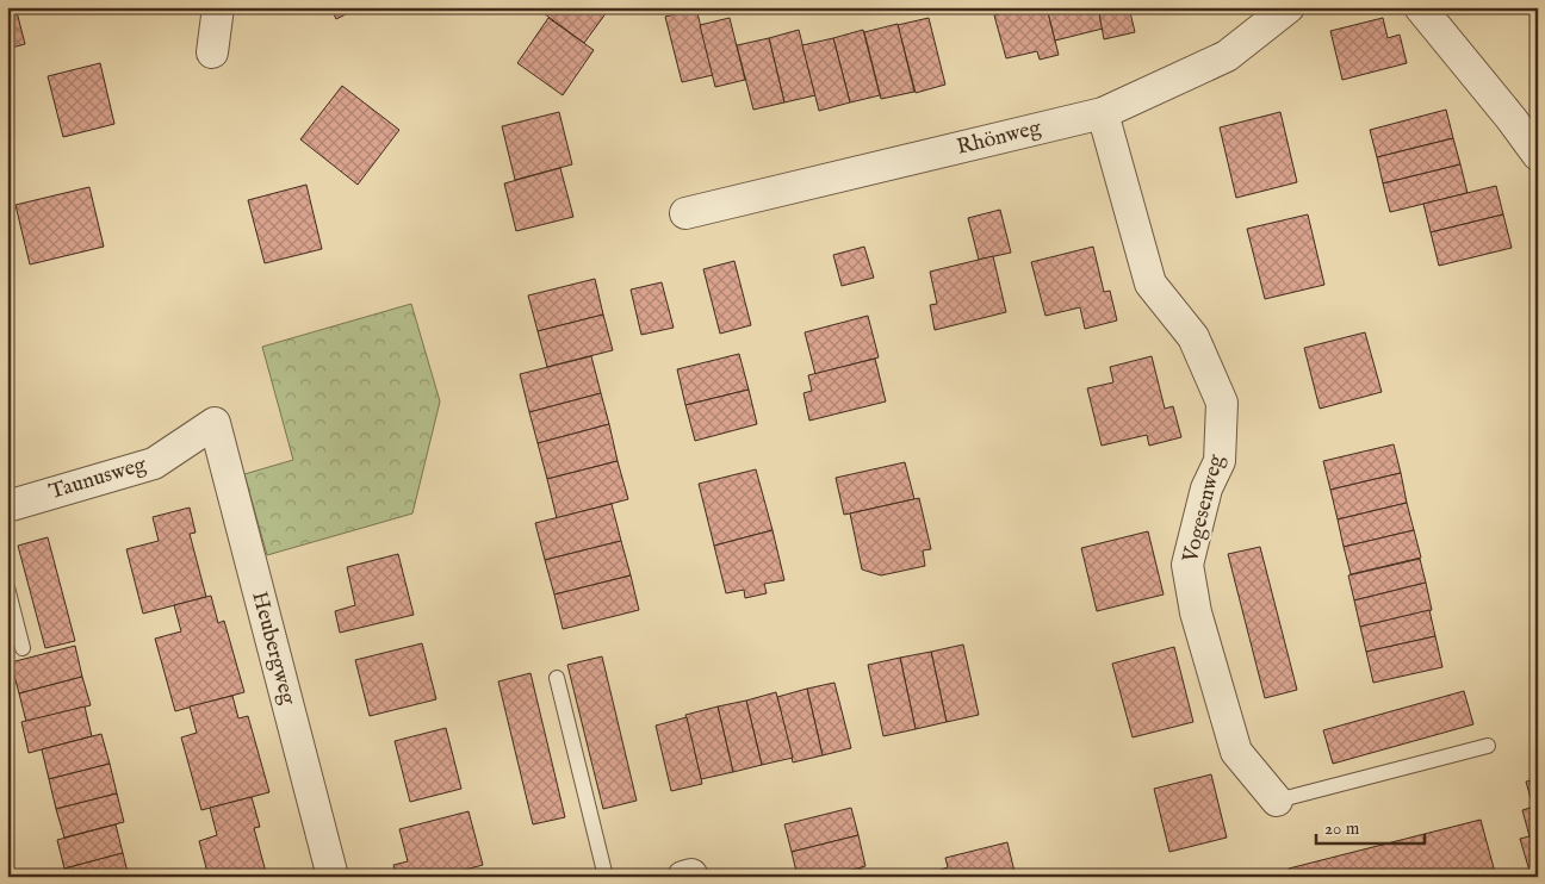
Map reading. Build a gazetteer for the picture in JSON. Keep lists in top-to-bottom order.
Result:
{
  "streets": {
    "street": [
      "Rhönweg",
      "Taunusweg",
      "Vogesenweg",
      "Heubergweg"
    ]
  },
  "crossings": [
    ["Rhönweg", "Vogesenweg"],
    ["Taunusweg", "Heubergweg"]
  ],
  "scale_bar": "20 m"
}
